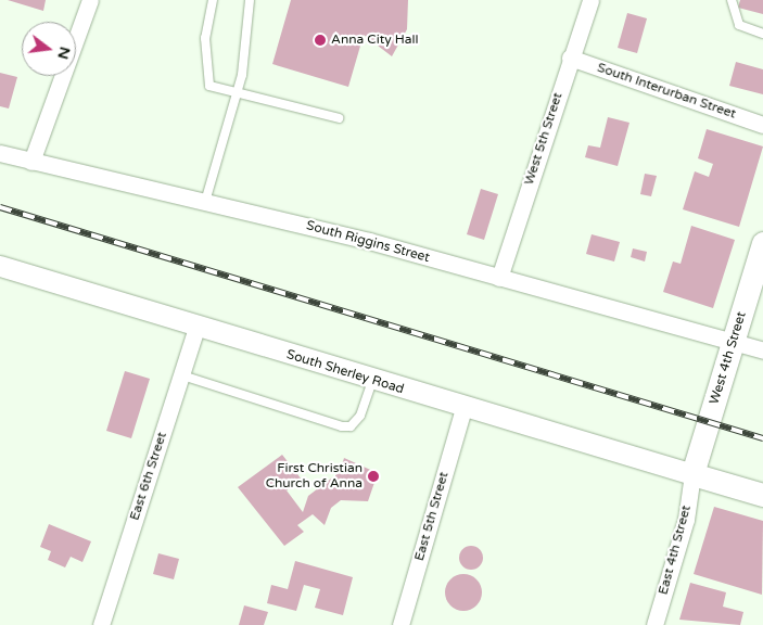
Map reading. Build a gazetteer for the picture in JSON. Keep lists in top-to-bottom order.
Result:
{
  "streets": {
    "main road": ["West 4th Street"],
    "street": [
      "South Interurban Street",
      "West 5th Street",
      "South Riggins Street",
      "South Sherley Road",
      "East 6th Street",
      "East 5th Street",
      "East 4th Street"
    ]
  },
  "crossings": [
    ["South Interurban Street", "West 5th Street"],
    ["West 5th Street", "South Riggins Street"],
    ["South Riggins Street", "West 4th Street"],
    ["West 4th Street", "South Sherley Road"],
    ["West 4th Street", "East 4th Street"],
    ["South Sherley Road", "East 6th Street"],
    ["South Sherley Road", "East 5th Street"],
    ["South Sherley Road", "East 4th Street"]
  ],
  "places": ["Anna City Hall", "First Christian Church of Anna"],
  "north": "right"
}
